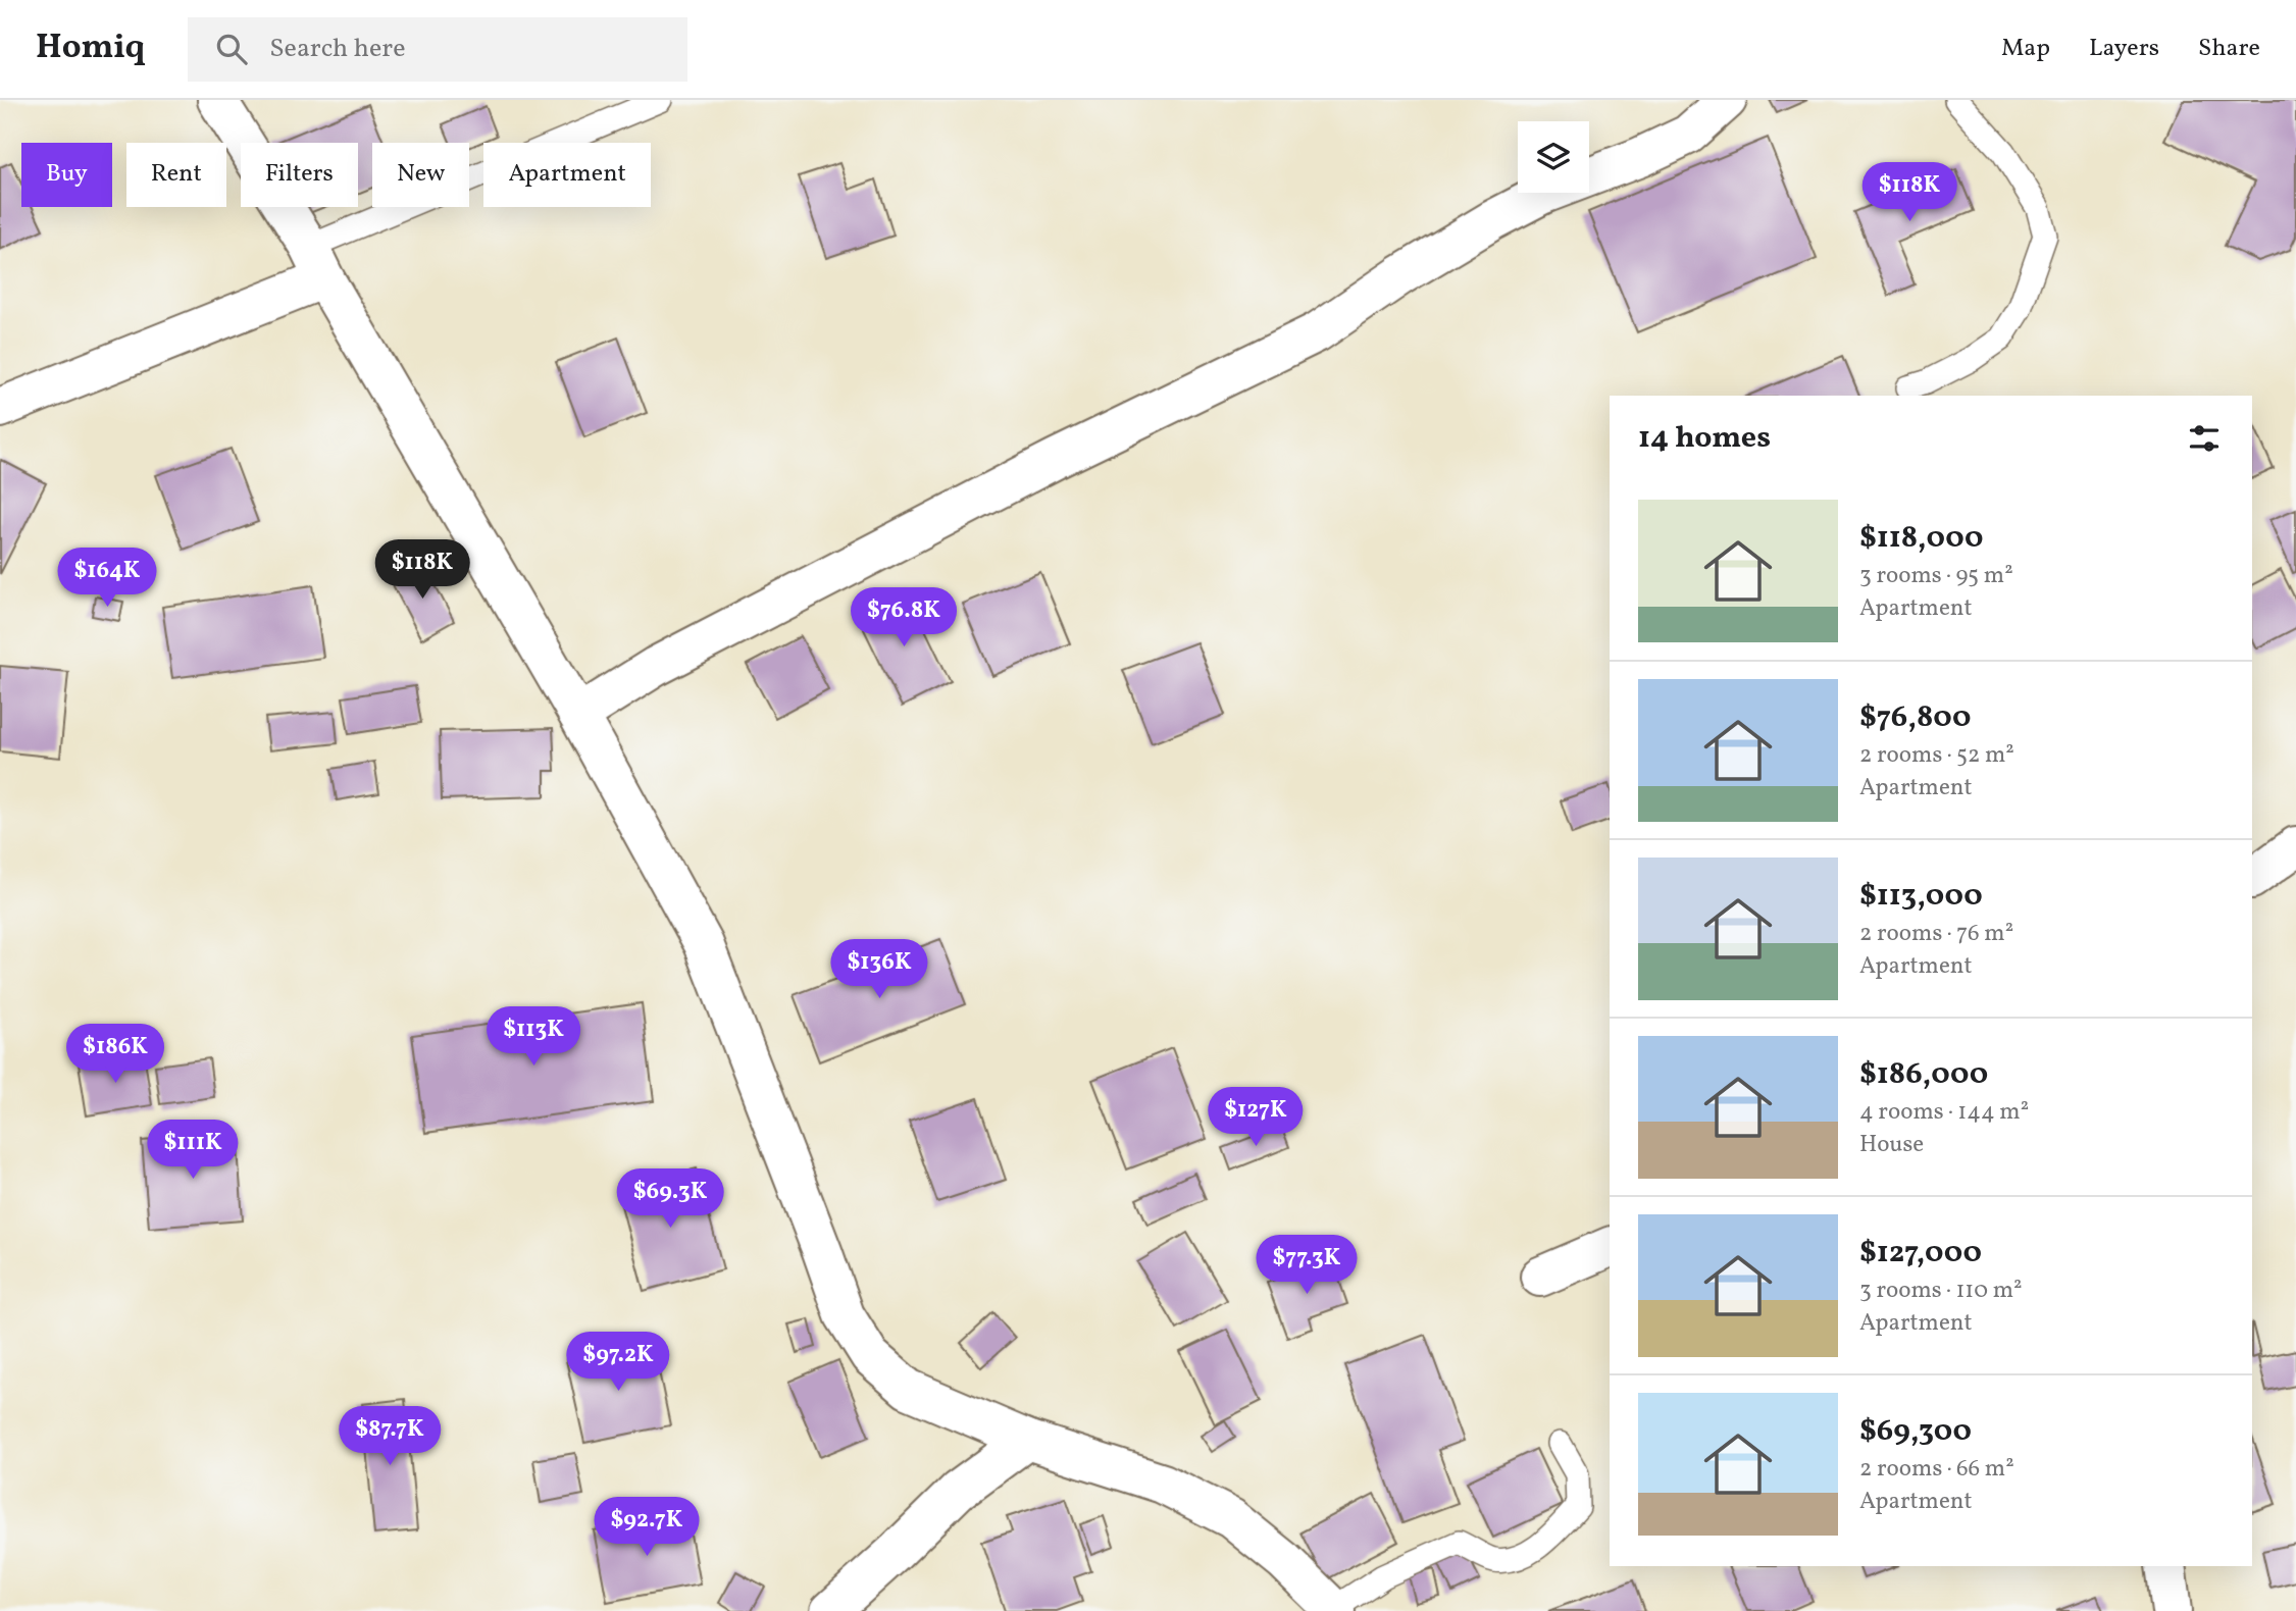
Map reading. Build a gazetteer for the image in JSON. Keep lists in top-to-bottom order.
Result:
{
  "page": {
    "header": "Homiq",
    "search": "Search here",
    "nav": ["Map", "Layers", "Share"],
    "chip": [
      "Buy",
      "Rent",
      "Filters",
      "New",
      "Apartment"
    ],
    "price": [
      "$118K",
      "$118K",
      "$164K",
      "$76.8K",
      "$136K",
      "$113K",
      "$186K",
      "$127K",
      "$111K",
      "$69.3K",
      "$77.3K",
      "$97.2K",
      "$87.7K",
      "$92.7K"
    ],
    "heading": "14 homes",
    "list": [
      {
        "name": "$118,000",
        "note": "3 rooms · 95 m² · Apartment"
      },
      {
        "name": "$76,800",
        "note": "2 rooms · 52 m² · Apartment"
      },
      {
        "name": "$113,000",
        "note": "2 rooms · 76 m² · Apartment"
      },
      {
        "name": "$186,000",
        "note": "4 rooms · 144 m² · House"
      },
      {
        "name": "$127,000",
        "note": "3 rooms · 110 m² · Apartment"
      },
      {
        "name": "$69,300",
        "note": "2 rooms · 66 m² · Apartment"
      }
    ]
  }
}
